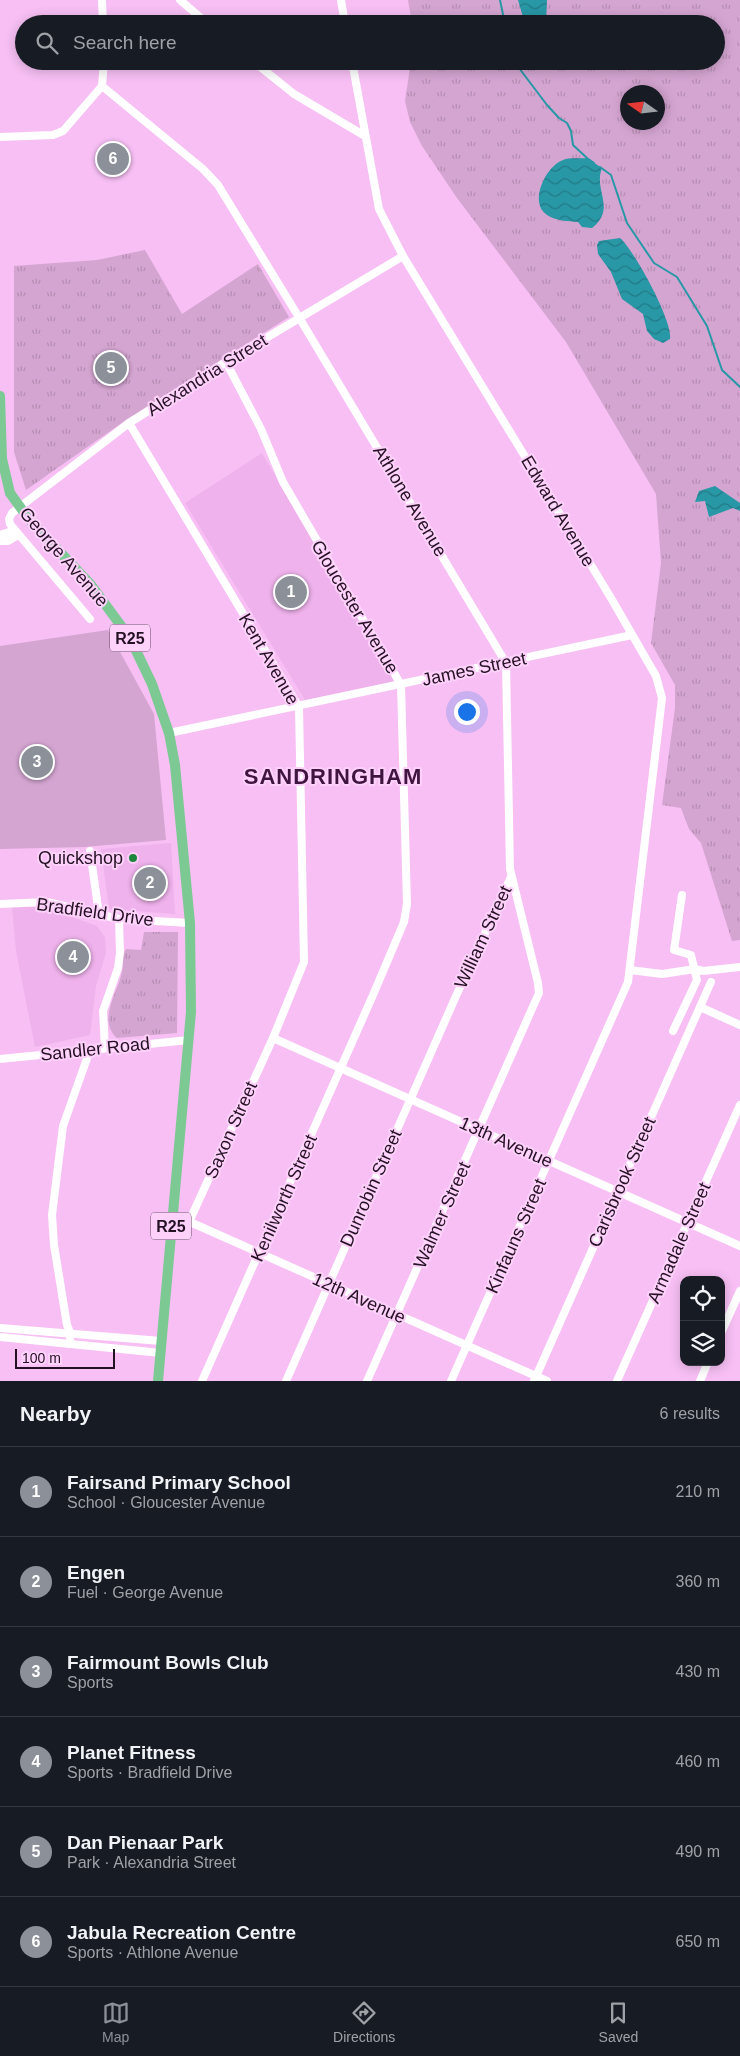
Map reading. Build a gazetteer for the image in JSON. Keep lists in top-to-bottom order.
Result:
{
  "streets": {
    "main road": ["George Avenue", "R25"],
    "street": [
      "Alexandria Street",
      "Athlone Avenue",
      "Edward Avenue",
      "Gloucester Avenue",
      "Kent Avenue",
      "James Street",
      "Bradfield Drive",
      "William Street",
      "Sandler Road",
      "Saxon Street",
      "13th Avenue",
      "Carisbrook Street",
      "Dunrobin Street",
      "Kenilworth Street",
      "Walmer Street",
      "Kinfauns Street",
      "Armadale Street",
      "12th Avenue"
    ]
  },
  "crossings": [
    ["Alexandria Street", "Athlone Avenue"],
    ["Alexandria Street", "Edward Avenue"],
    ["Alexandria Street", "George Avenue"],
    ["Alexandria Street", "Gloucester Avenue"],
    ["Alexandria Street", "Kent Avenue"],
    ["Athlone Avenue", "James Street"],
    ["Athlone Avenue", "William Street"],
    ["Athlone Avenue", "Walmer Street"],
    ["Edward Avenue", "James Street"],
    ["Edward Avenue", "Kinfauns Street"],
    ["George Avenue", "R25"],
    ["George Avenue", "James Street"],
    ["George Avenue", "Bradfield Drive"],
    ["George Avenue", "Sandler Road"],
    ["Gloucester Avenue", "James Street"],
    ["Gloucester Avenue", "Kenilworth Street"],
    ["R25", "Sandler Road"],
    ["R25", "12th Avenue"],
    ["Kent Avenue", "James Street"],
    ["Kent Avenue", "Saxon Street"],
    ["Kent Avenue", "13th Avenue"],
    ["William Street", "Dunrobin Street"],
    ["Saxon Street", "13th Avenue"],
    ["Saxon Street", "12th Avenue"],
    ["13th Avenue", "Carisbrook Street"],
    ["13th Avenue", "Dunrobin Street"],
    ["13th Avenue", "Kenilworth Street"],
    ["13th Avenue", "Walmer Street"],
    ["13th Avenue", "Kinfauns Street"],
    ["13th Avenue", "Armadale Street"],
    ["Carisbrook Street", "12th Avenue"],
    ["Dunrobin Street", "12th Avenue"],
    ["Kenilworth Street", "12th Avenue"],
    ["Walmer Street", "12th Avenue"],
    ["Kinfauns Street", "12th Avenue"]
  ],
  "districts": ["SANDRINGHAM"],
  "places": ["Quickshop"],
  "scale_bar": "100 m",
  "north": "left",
  "page": {
    "search": "Search here",
    "pins": [
      "6",
      "5",
      "1",
      "3",
      "2",
      "4"
    ],
    "scale": "100 m",
    "heading": ["Nearby", "6 results"],
    "list": [
      {
        "mark": "1",
        "name": "Fairsand Primary School",
        "note": "School · Gloucester Avenue",
        "value": "210 m"
      },
      {
        "mark": "2",
        "name": "Engen",
        "note": "Fuel · George Avenue",
        "value": "360 m"
      },
      {
        "mark": "3",
        "name": "Fairmount Bowls Club",
        "note": "Sports",
        "value": "430 m"
      },
      {
        "mark": "4",
        "name": "Planet Fitness",
        "note": "Sports · Bradfield Drive",
        "value": "460 m"
      },
      {
        "mark": "5",
        "name": "Dan Pienaar Park",
        "note": "Park · Alexandria Street",
        "value": "490 m"
      },
      {
        "mark": "6",
        "name": "Jabula Recreation Centre",
        "note": "Sports · Athlone Avenue",
        "value": "650 m"
      }
    ],
    "nav": ["Map", "Directions", "Saved"]
  }
}
